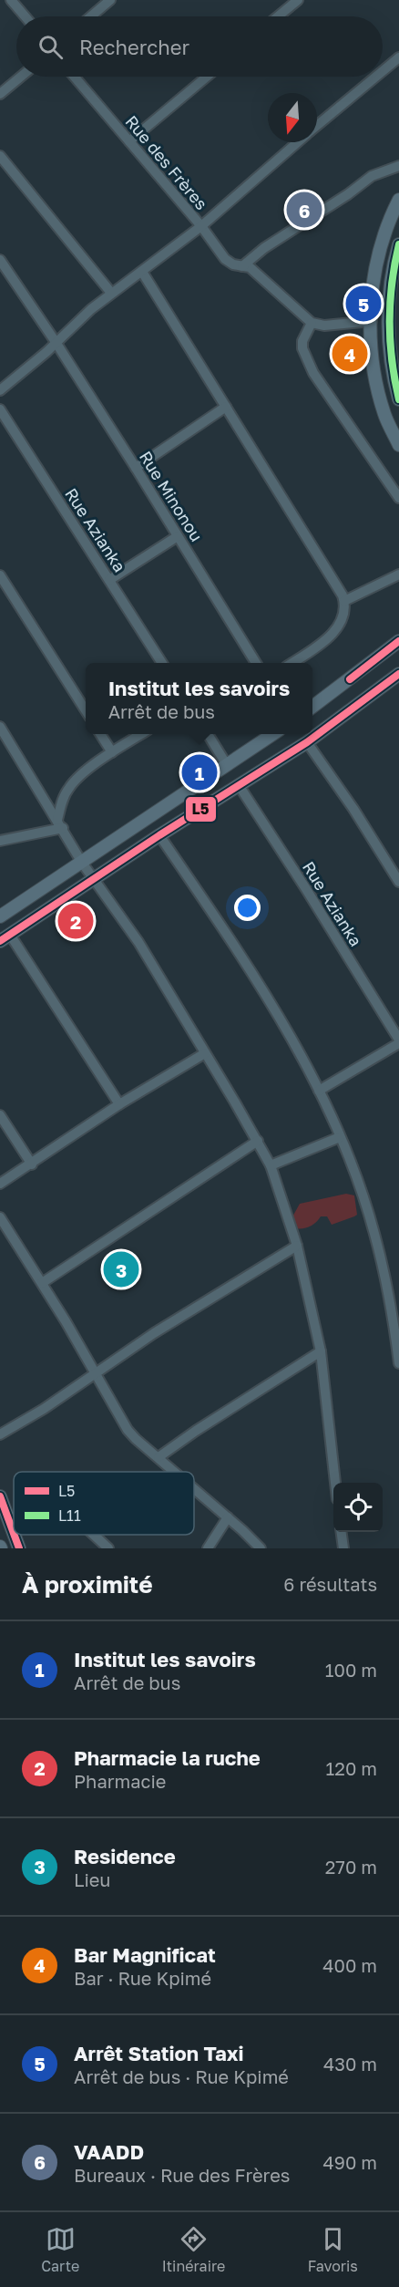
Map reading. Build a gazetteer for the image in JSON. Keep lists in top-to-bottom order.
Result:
{
  "streets": {
    "street": ["Rue des Frères", "Rue Minonou", "Rue Azianka"]
  },
  "lines": ["transit line L11", "transit line L5"],
  "legend": ["L5", "L11"],
  "north": "bottom",
  "page": {
    "search": "Rechercher",
    "pins": [
      "6",
      "5",
      "4",
      "1",
      "2",
      "3"
    ],
    "popup": ["Institut les savoirs", "Arrêt de bus"],
    "heading": ["À proximité", "6 résultats"],
    "list": [
      {
        "mark": "1",
        "name": "Institut les savoirs",
        "note": "Arrêt de bus",
        "value": "100 m"
      },
      {
        "mark": "2",
        "name": "Pharmacie la ruche",
        "note": "Pharmacie",
        "value": "120 m"
      },
      {
        "mark": "3",
        "name": "Residence",
        "note": "Lieu",
        "value": "270 m"
      },
      {
        "mark": "4",
        "name": "Bar Magnificat",
        "note": "Bar · Rue Kpimé",
        "value": "400 m"
      },
      {
        "mark": "5",
        "name": "Arrêt Station Taxi",
        "note": "Arrêt de bus · Rue Kpimé",
        "value": "430 m"
      },
      {
        "mark": "6",
        "name": "VAADD",
        "note": "Bureaux · Rue des Frères",
        "value": "490 m"
      }
    ],
    "nav": ["Carte", "Itinéraire", "Favoris"]
  }
}
